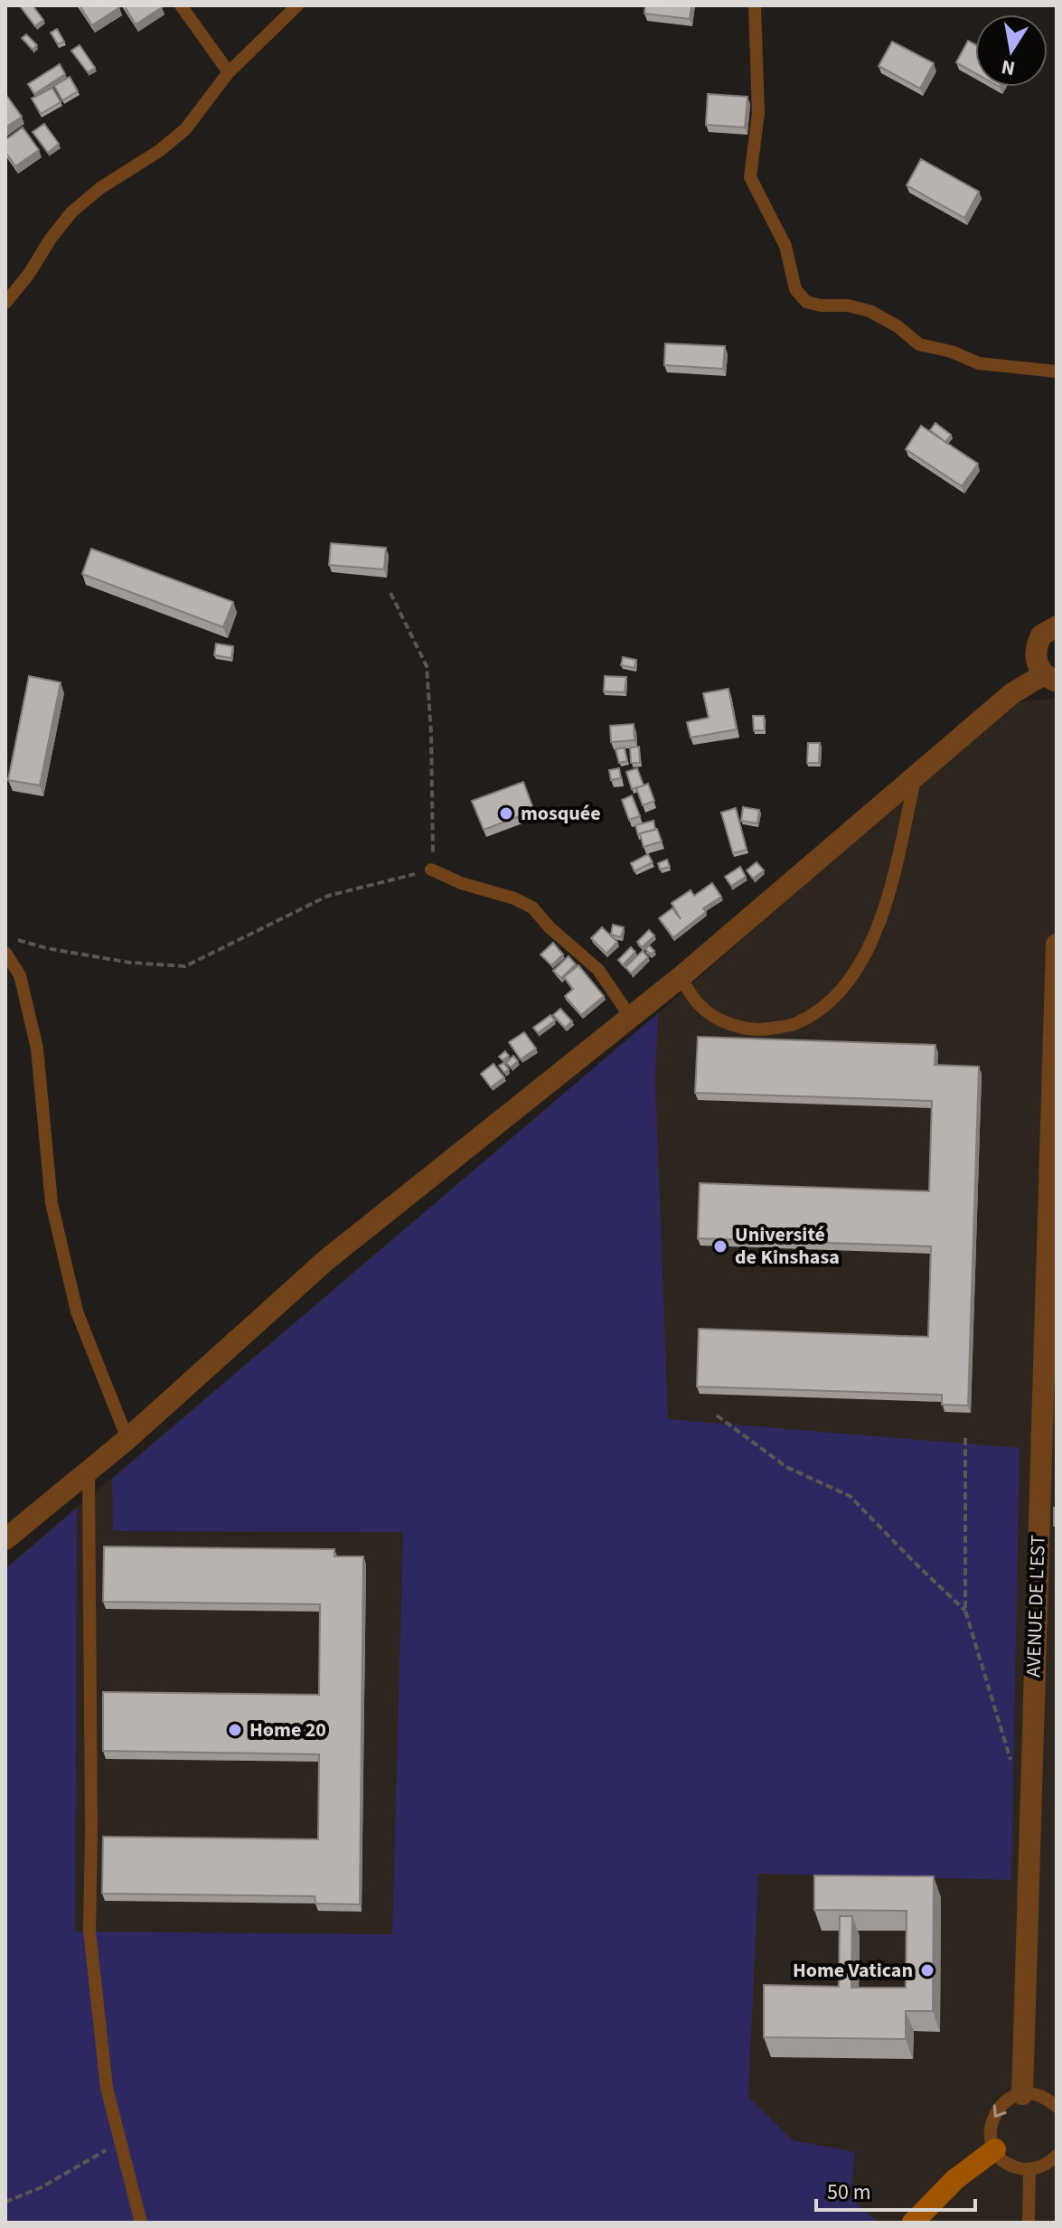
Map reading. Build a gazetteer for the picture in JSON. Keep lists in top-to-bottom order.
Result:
{
  "streets": {
    "street": ["AVENUE DE L'EST"]
  },
  "places": [
    "mosquée",
    "Université de Kinshasa",
    "Home 20",
    "Home Vatican"
  ],
  "scale_bar": "50 m",
  "north": "bottom"
}
